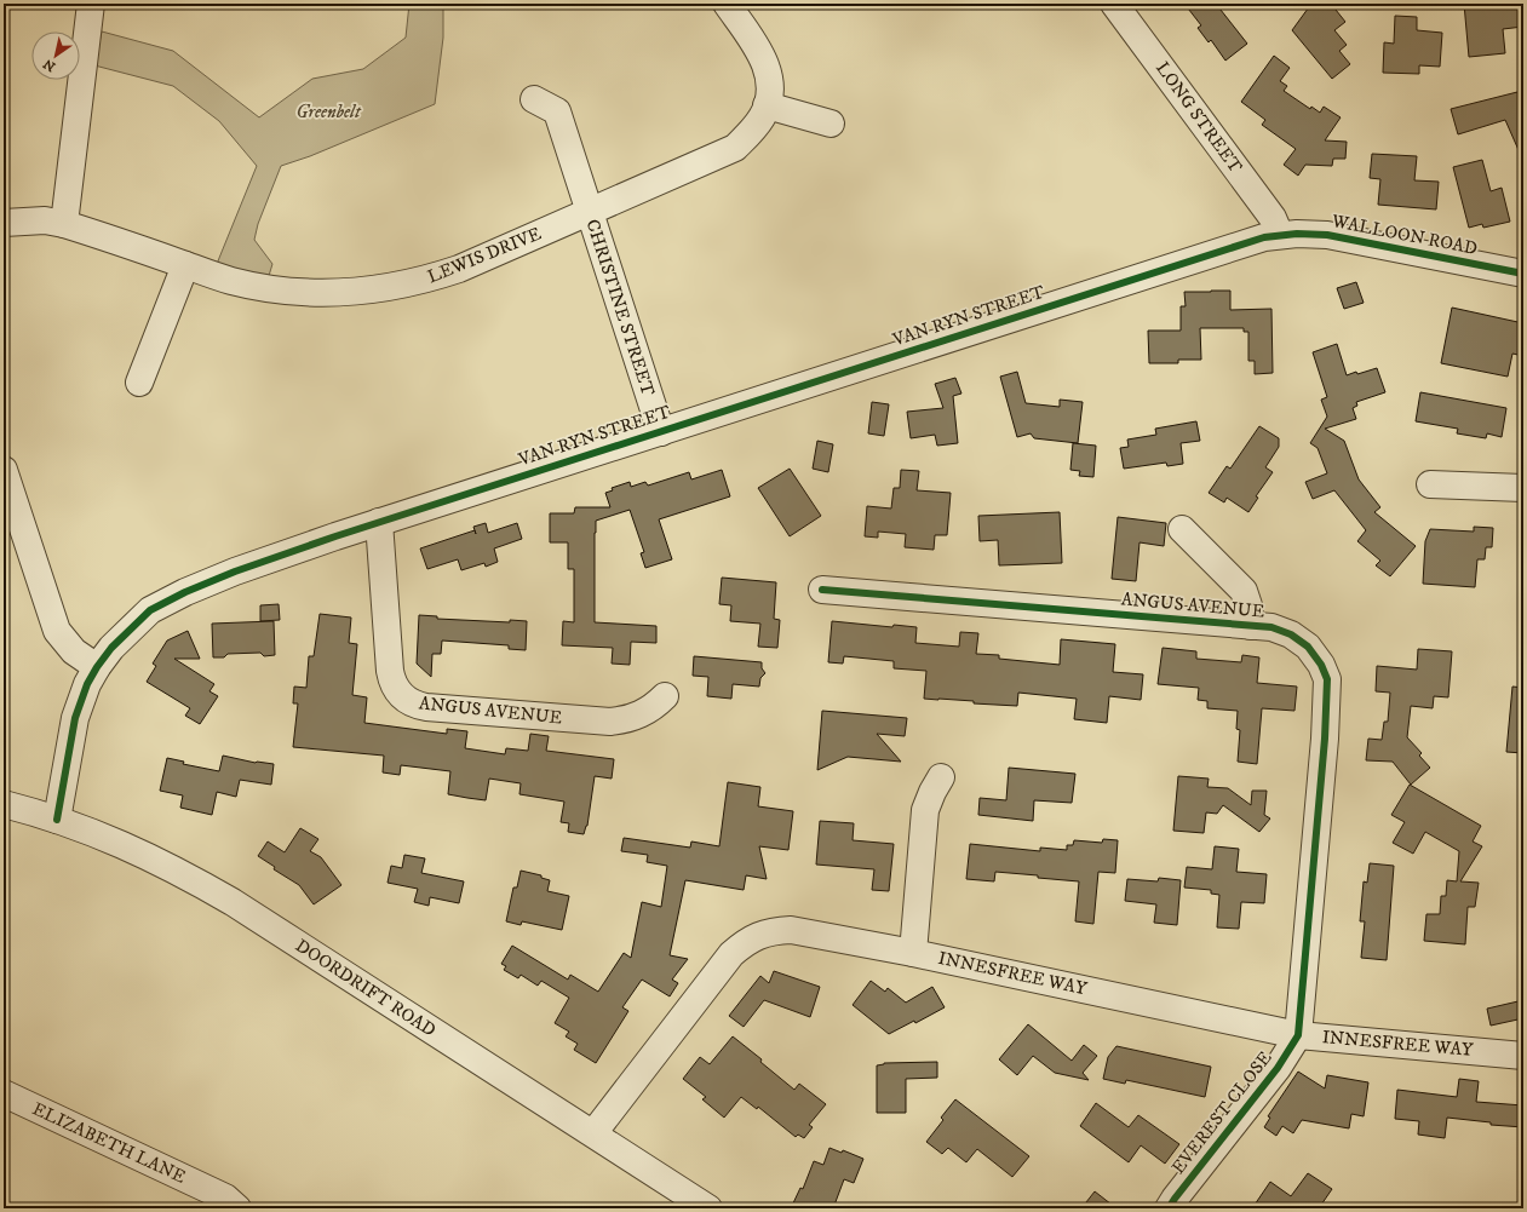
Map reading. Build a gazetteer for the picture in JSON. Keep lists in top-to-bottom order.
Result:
{
  "streets": {
    "street": [
      "LONG STREET",
      "WALLOON ROAD",
      "LEWIS DRIVE",
      "CHRISTINE STREET",
      "VAN RYN STREET",
      "ANGUS AVENUE",
      "INNESFREE WAY",
      "DOORDRIFT ROAD",
      "EVEREST CLOSE",
      "ELIZABETH LANE"
    ]
  },
  "crossings": [
    ["LONG STREET", "WALLOON ROAD"],
    ["LONG STREET", "VAN RYN STREET"],
    ["WALLOON ROAD", "VAN RYN STREET"],
    ["LEWIS DRIVE", "CHRISTINE STREET"],
    ["CHRISTINE STREET", "VAN RYN STREET"],
    ["VAN RYN STREET", "ANGUS AVENUE"],
    ["VAN RYN STREET", "DOORDRIFT ROAD"],
    ["ANGUS AVENUE", "INNESFREE WAY"],
    ["ANGUS AVENUE", "EVEREST CLOSE"],
    ["INNESFREE WAY", "DOORDRIFT ROAD"],
    ["INNESFREE WAY", "EVEREST CLOSE"]
  ],
  "parks": ["Greenbelt"],
  "north": "bottom left"
}
